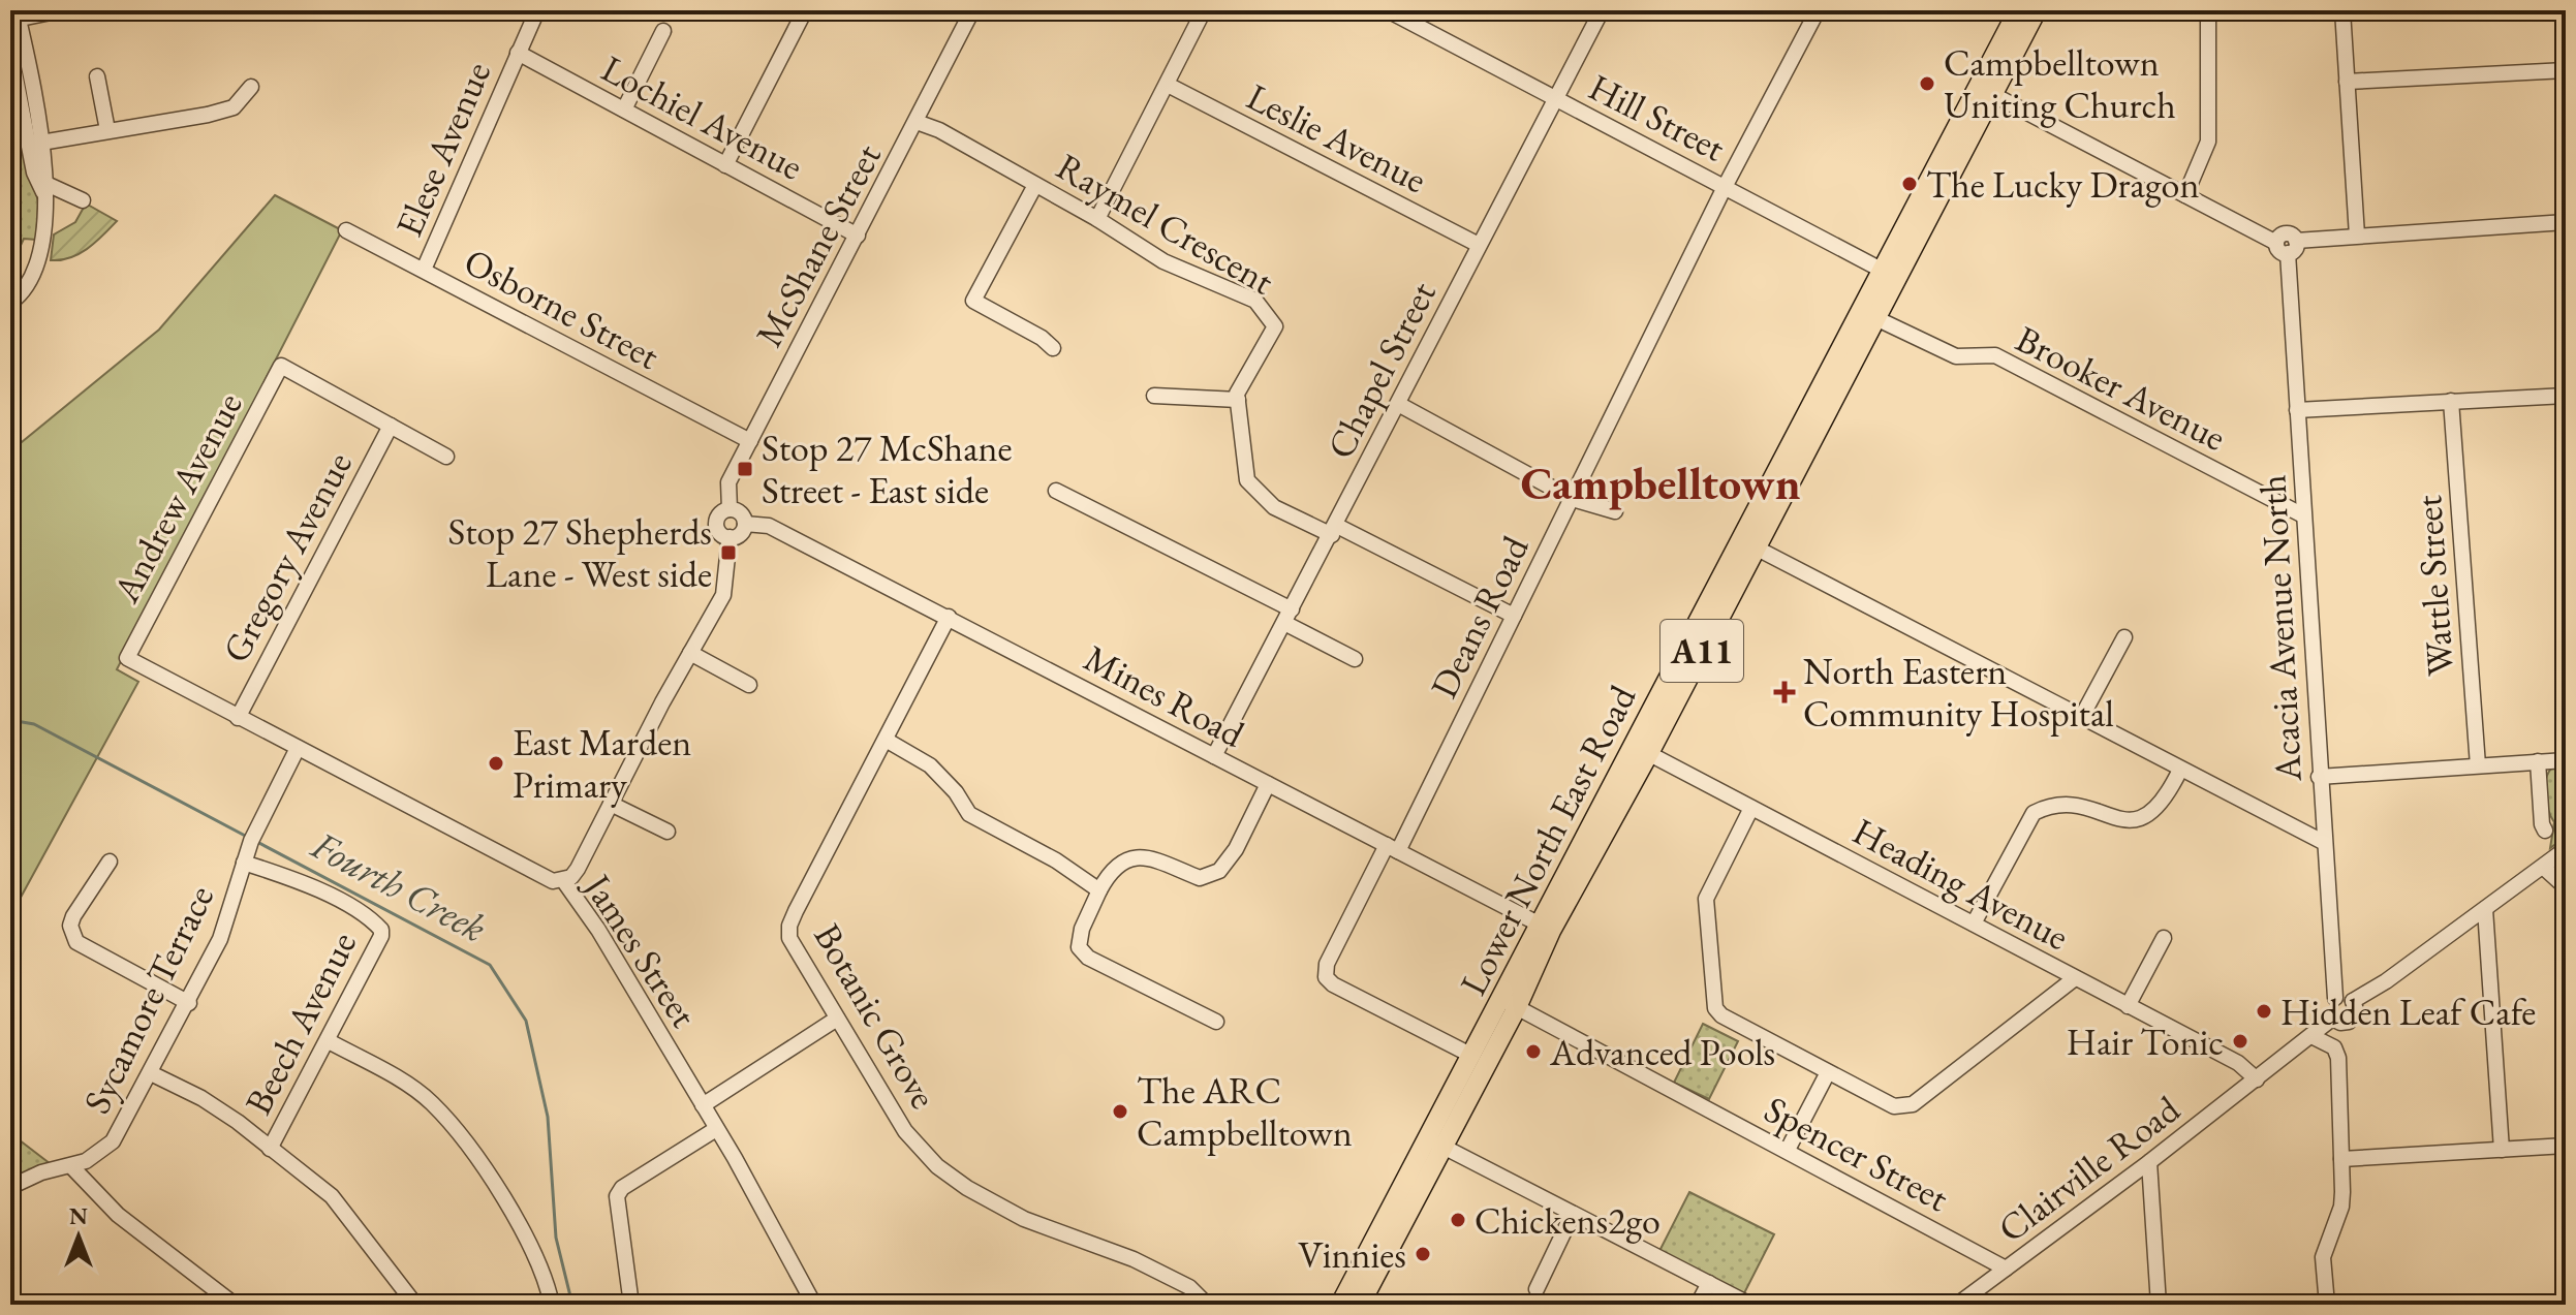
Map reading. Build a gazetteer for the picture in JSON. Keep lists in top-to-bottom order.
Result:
{
  "streets": {
    "main road": ["A11", "Lower North East Road"],
    "street": [
      "Lochiel Avenue",
      "Hill Street",
      "Leslie Avenue",
      "Elese Avenue",
      "Raymel Crescent",
      "McShane Street",
      "Osborne Street",
      "Chapel Street",
      "Brooker Avenue",
      "Andrew Avenue",
      "Gregory Avenue",
      "Wattle Street",
      "Deans Road",
      "Acacia Avenue North",
      "Mines Road",
      "Heading Avenue",
      "James Street",
      "Sycamore Terrace",
      "Botanic Grove",
      "Beech Avenue",
      "Spencer Street",
      "Clairville Road"
    ]
  },
  "crossings": [
    ["Lochiel Avenue", "Elese Avenue"],
    ["Lochiel Avenue", "McShane Street"],
    ["Hill Street", "Chapel Street"],
    ["Hill Street", "Deans Road"],
    ["Hill Street", "Lower North East Road"],
    ["Leslie Avenue", "Chapel Street"],
    ["Elese Avenue", "Osborne Street"],
    ["Raymel Crescent", "McShane Street"],
    ["McShane Street", "Osborne Street"],
    ["McShane Street", "Mines Road"],
    ["Chapel Street", "Mines Road"],
    ["Brooker Avenue", "Acacia Avenue North"],
    ["Brooker Avenue", "Lower North East Road"],
    ["Andrew Avenue", "Gregory Avenue"],
    ["Andrew Avenue", "James Street"],
    ["Gregory Avenue", "James Street"],
    ["Deans Road", "Mines Road"],
    ["Deans Road", "Lower North East Road"],
    ["Acacia Avenue North", "Clairville Road"],
    ["Mines Road", "Lower North East Road"],
    ["Mines Road", "Botanic Grove"],
    ["Lower North East Road", "Heading Avenue"],
    ["Lower North East Road", "Spencer Street"],
    ["Heading Avenue", "Clairville Road"],
    ["James Street", "Sycamore Terrace"],
    ["Sycamore Terrace", "Beech Avenue"],
    ["Spencer Street", "Clairville Road"]
  ],
  "districts": ["Campbelltown"],
  "water": ["Fourth Creek"],
  "places": {
    "other": [
      "Campbelltown Uniting Church",
      "The Lucky Dragon",
      "East Marden Primary",
      "Hidden Leaf Cafe",
      "Hair Tonic",
      "Advanced Pools",
      "The ARC Campbelltown",
      "Chickens2go",
      "Vinnies"
    ],
    "transit": ["Stop 27 McShane Street - East side", "Stop 27 Shepherds Lane - West side"],
    "health": ["North Eastern Community Hospital"]
  },
  "north": "top"
}
